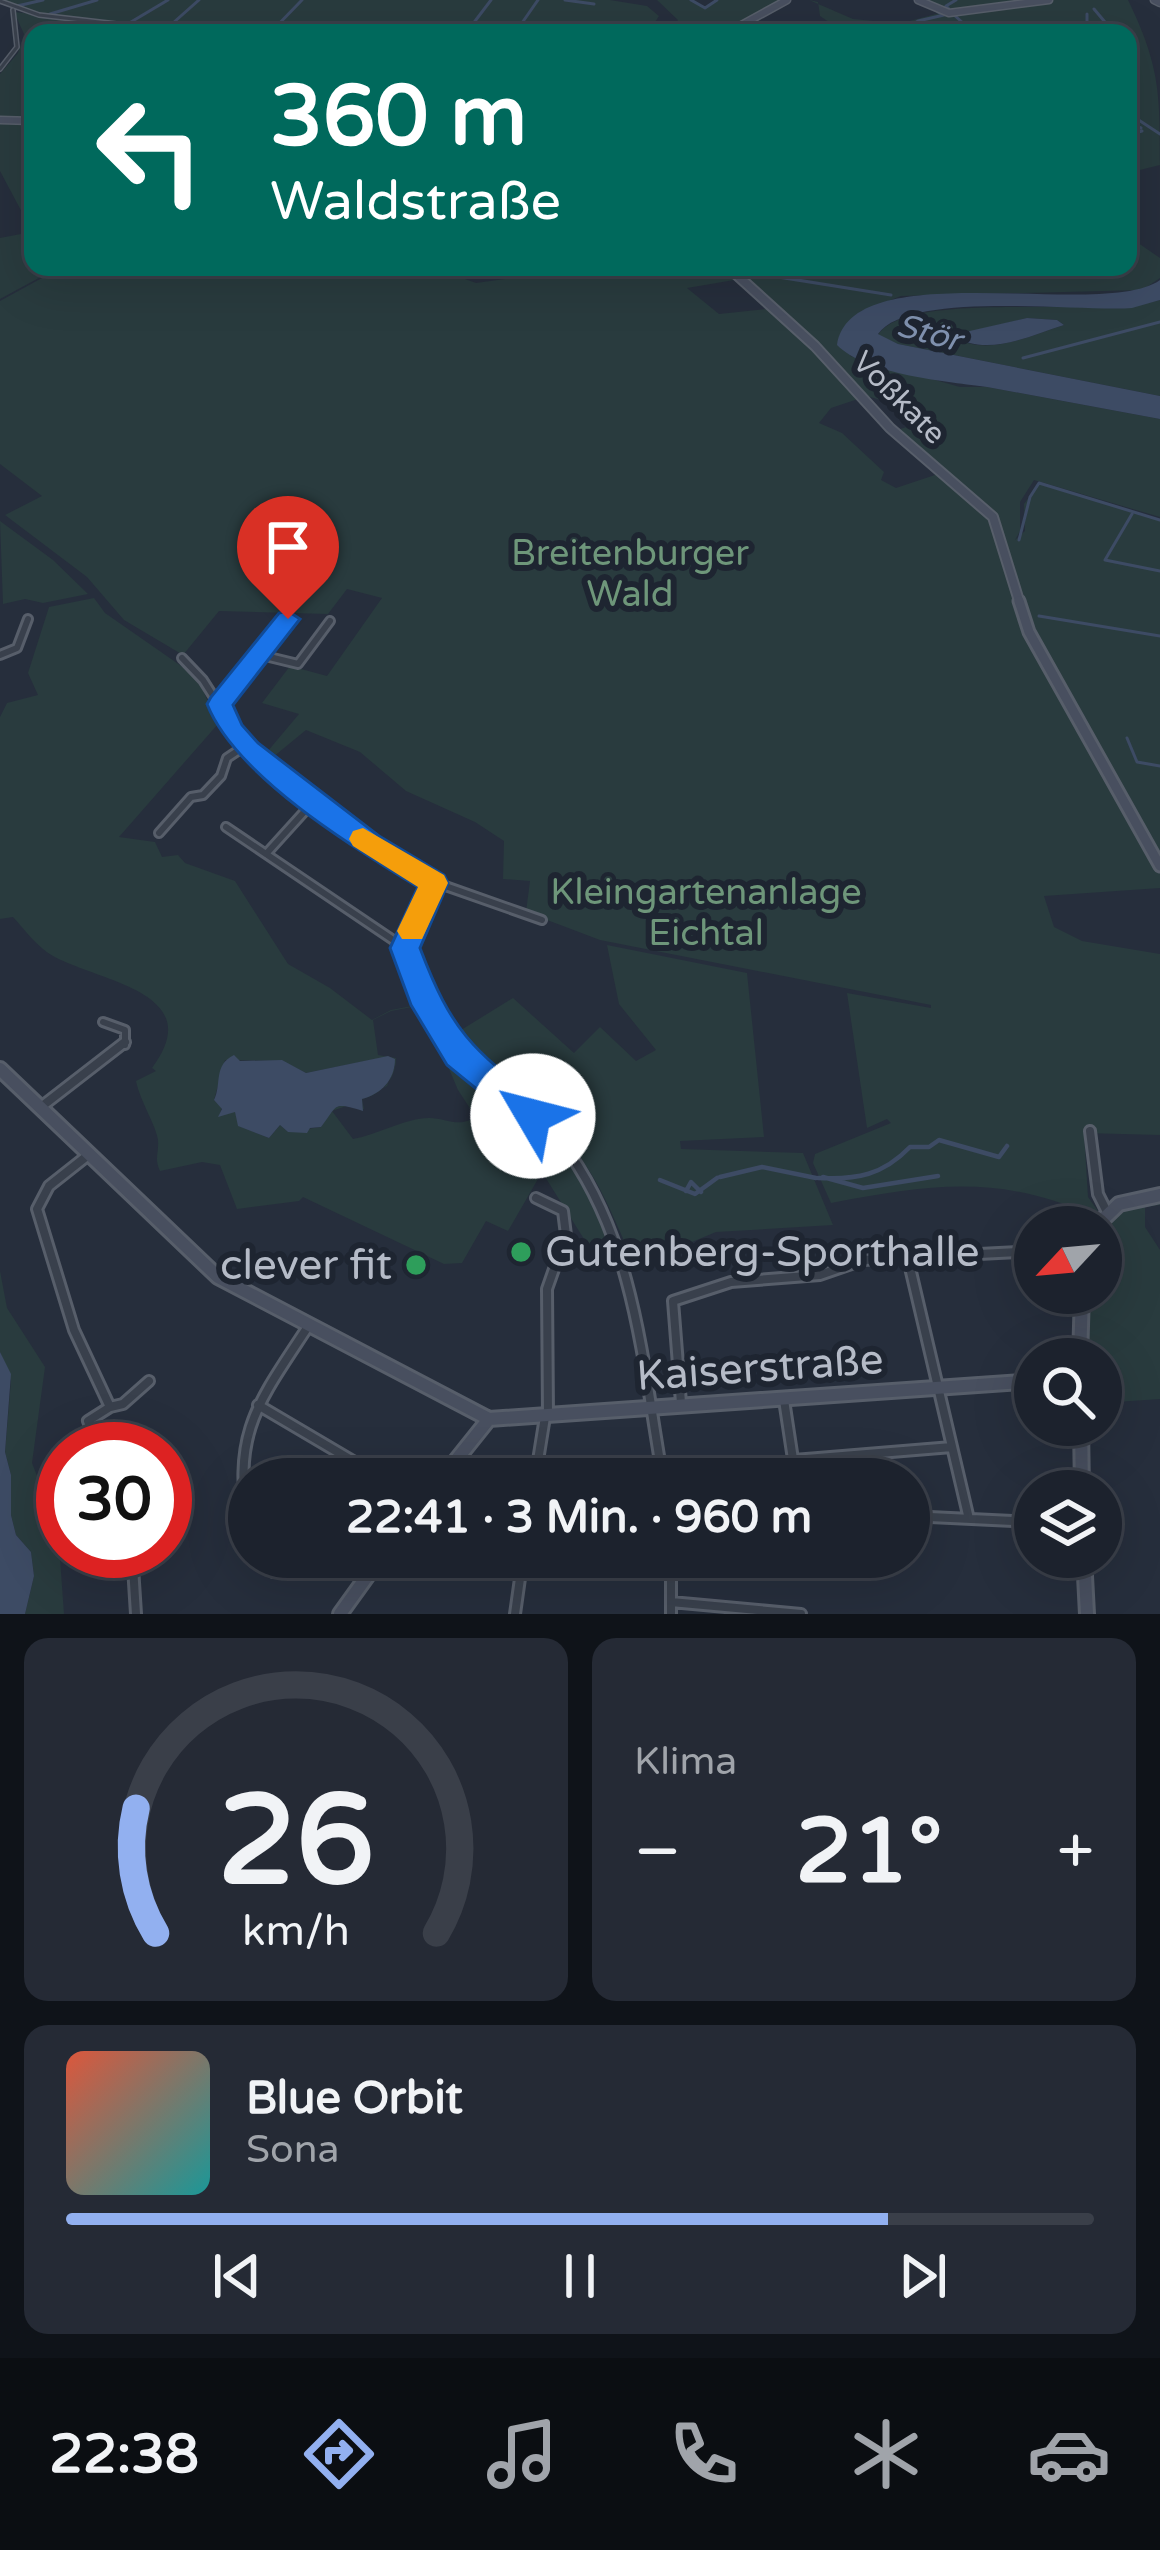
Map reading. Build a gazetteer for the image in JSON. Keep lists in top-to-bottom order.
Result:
{
  "streets": {
    "main road": ["Voßkate", "Kaiserstraße"]
  },
  "water": ["Stör"],
  "parks": ["Breitenburger Wald", "Kleingartenanlage Eichtal"],
  "places": ["Gutenberg-Sporthalle", "clever fit"],
  "north": "bottom left",
  "page": {
    "turn": ["360 m", "Waldstraße"],
    "limit": "30",
    "trip": "22:41 · 3 Min. · 960 m",
    "tile": "Klima",
    "heat": ["−", "21°", "+"],
    "song": ["Blue Orbit", "Sona"],
    "tabs": "22:38",
    "gauge": ["26", "km/h"]
  }
}
